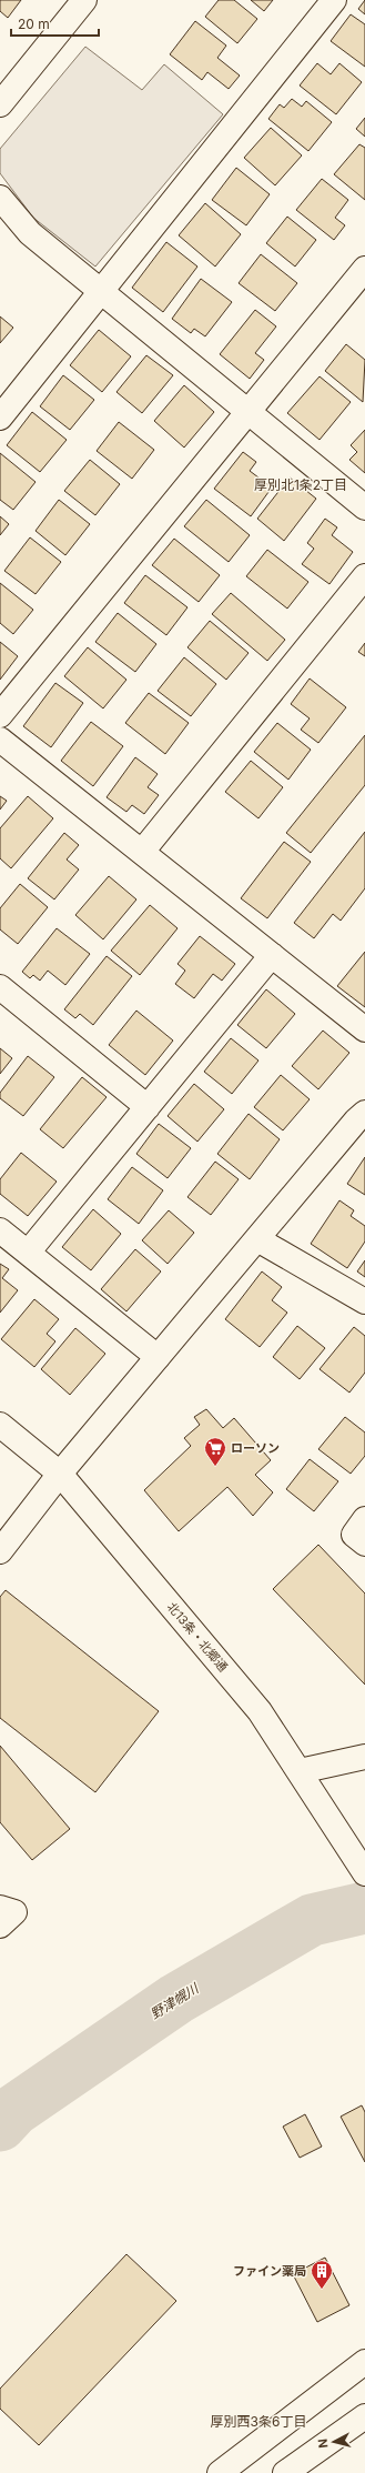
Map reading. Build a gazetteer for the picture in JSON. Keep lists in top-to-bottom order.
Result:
{
  "streets": {
    "street": ["北13条・北郷通"]
  },
  "districts": ["厚別北1条2丁目", "厚別西3条6丁目"],
  "water": ["野津幌川"],
  "places": {
    "supermarket": ["ローソン"],
    "building": ["ファイン薬局"]
  },
  "scale_bar": "20 m",
  "north": "left"
}
